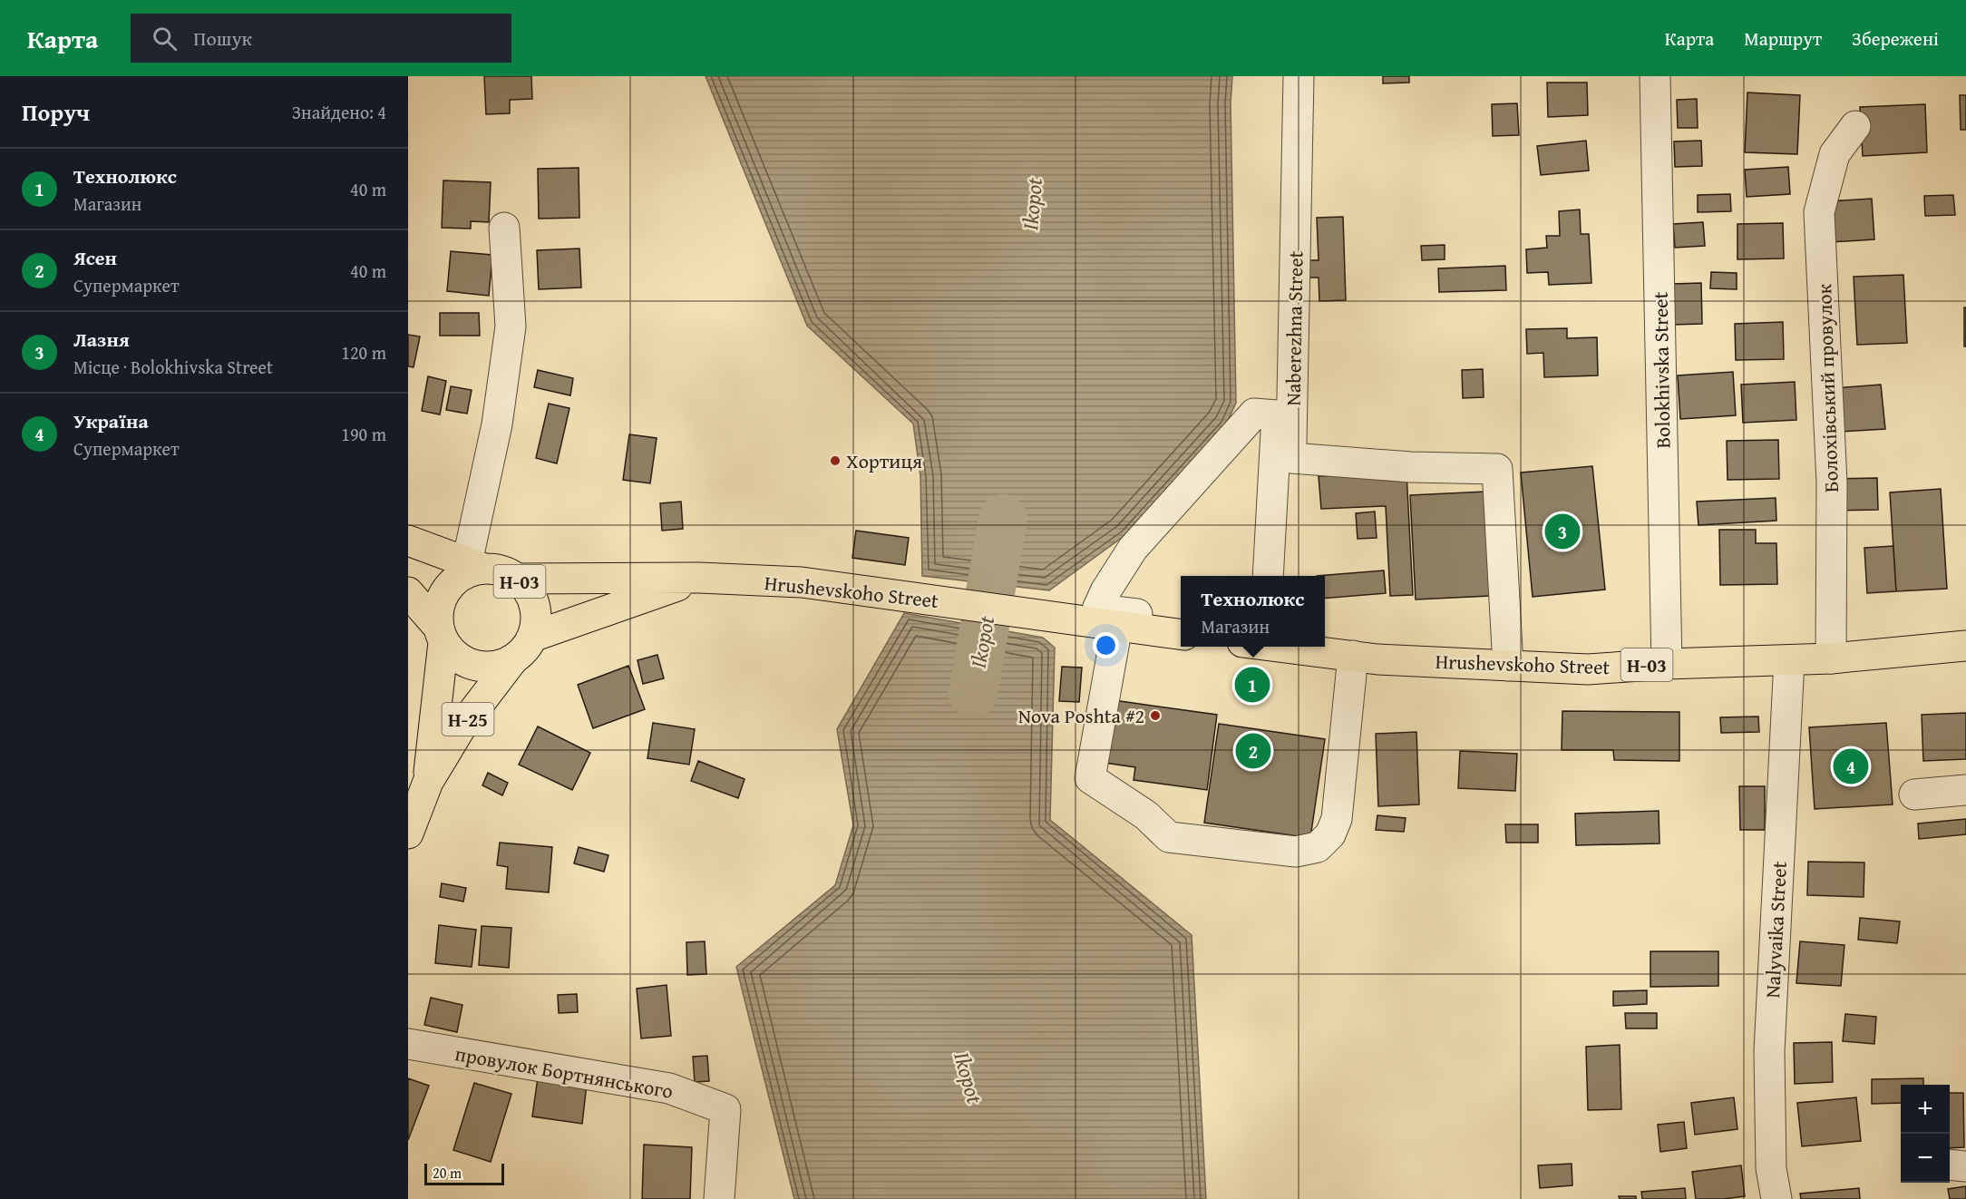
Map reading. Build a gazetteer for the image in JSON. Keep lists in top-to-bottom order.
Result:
{
  "streets": {
    "main road": ["Н-03", "Hrushevskoho Street", "Н-25"],
    "street": [
      "Naberezhna Street",
      "Bolokhivska Street",
      "Болохівський провулок",
      "Nalyvaika Street",
      "провулок Бортнянського"
    ]
  },
  "crossings": [
    ["Bolokhivska Street", "Hrushevskoho Street"],
    ["Болохівський провулок", "Hrushevskoho Street"],
    ["Н-03", "Hrushevskoho Street"],
    ["Н-03", "Н-25"],
    ["Hrushevskoho Street", "Н-25"],
    ["Hrushevskoho Street", "Nalyvaika Street"]
  ],
  "water": ["Ikopot"],
  "places": ["Хортиця", "Nova Poshta #2"],
  "scale_bar": "20 m",
  "page": {
    "header": "Карта",
    "search": "Пошук",
    "nav": ["Карта", "Маршрут", "Збережені"],
    "heading": ["Поруч", "Знайдено: 4"],
    "list": [
      {
        "mark": "1",
        "name": "Технолюкс",
        "note": "Магазин",
        "value": "40 m"
      },
      {
        "mark": "2",
        "name": "Ясен",
        "note": "Супермаркет",
        "value": "40 m"
      },
      {
        "mark": "3",
        "name": "Лазня",
        "note": "Місце · Bolokhivska Street",
        "value": "120 m"
      },
      {
        "mark": "4",
        "name": "Україна",
        "note": "Супермаркет",
        "value": "190 m"
      }
    ],
    "pins": [
      "3",
      "1",
      "2",
      "4"
    ],
    "popup": ["Технолюкс", "Магазин"],
    "map_buttons": ["+", "−"],
    "scale": "20 m"
  }
}
